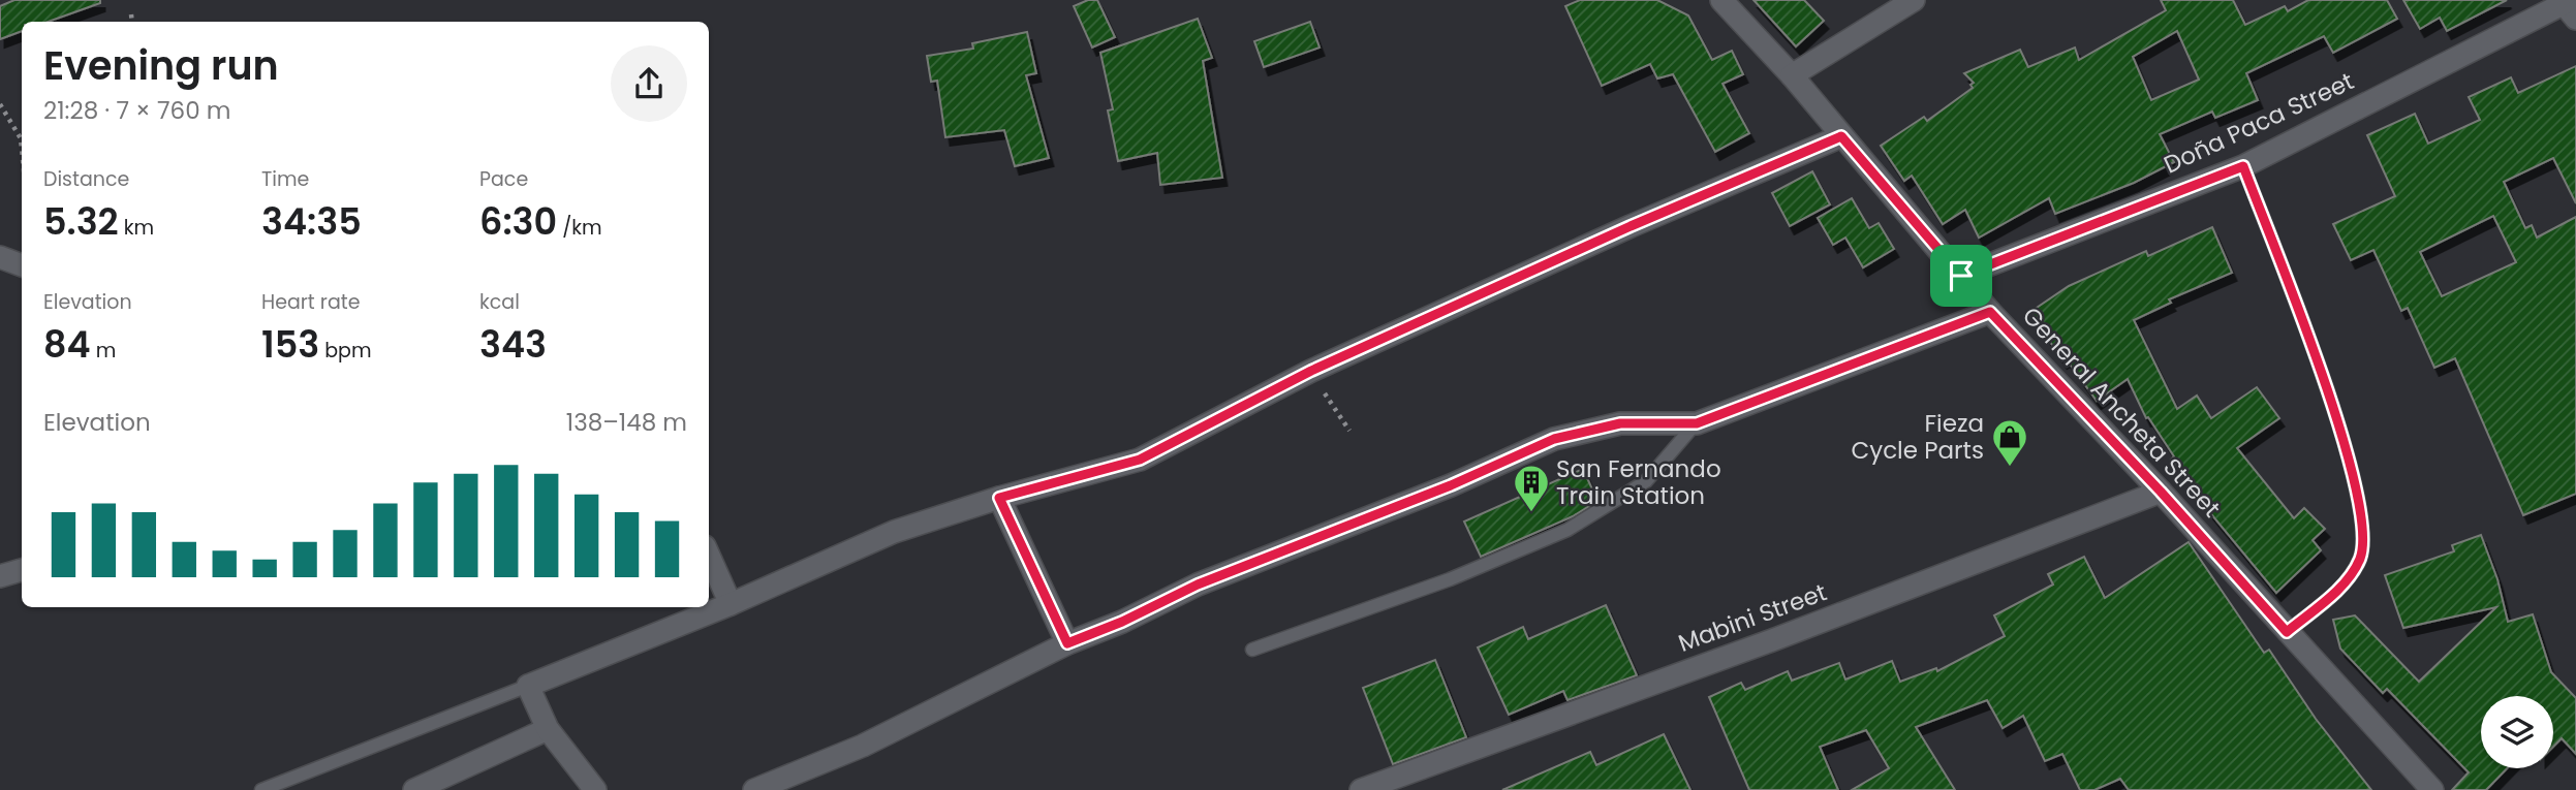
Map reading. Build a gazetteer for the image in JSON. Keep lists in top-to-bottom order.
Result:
{
  "streets": {
    "street": ["Doña Paca Street", "General Ancheta Street", "Mabini Street"]
  },
  "crossings": [
    ["Doña Paca Street", "General Ancheta Street"],
    ["General Ancheta Street", "Mabini Street"]
  ],
  "places": {
    "shop": ["Fieza Cycle Parts"],
    "building": ["San Fernando Train Station"]
  },
  "page": {
    "heading": ["Evening run", "21:28 · 7 × 760 m"],
    "stats": [
      ["Distance", "5.32 km"],
      ["Time", "34:35"],
      ["Pace", "6:30 /km"],
      ["Elevation", "84 m"],
      ["Heart rate", "153 bpm"],
      ["kcal", "343"]
    ],
    "chart": ["Elevation", "138–148 m"]
  }
}
